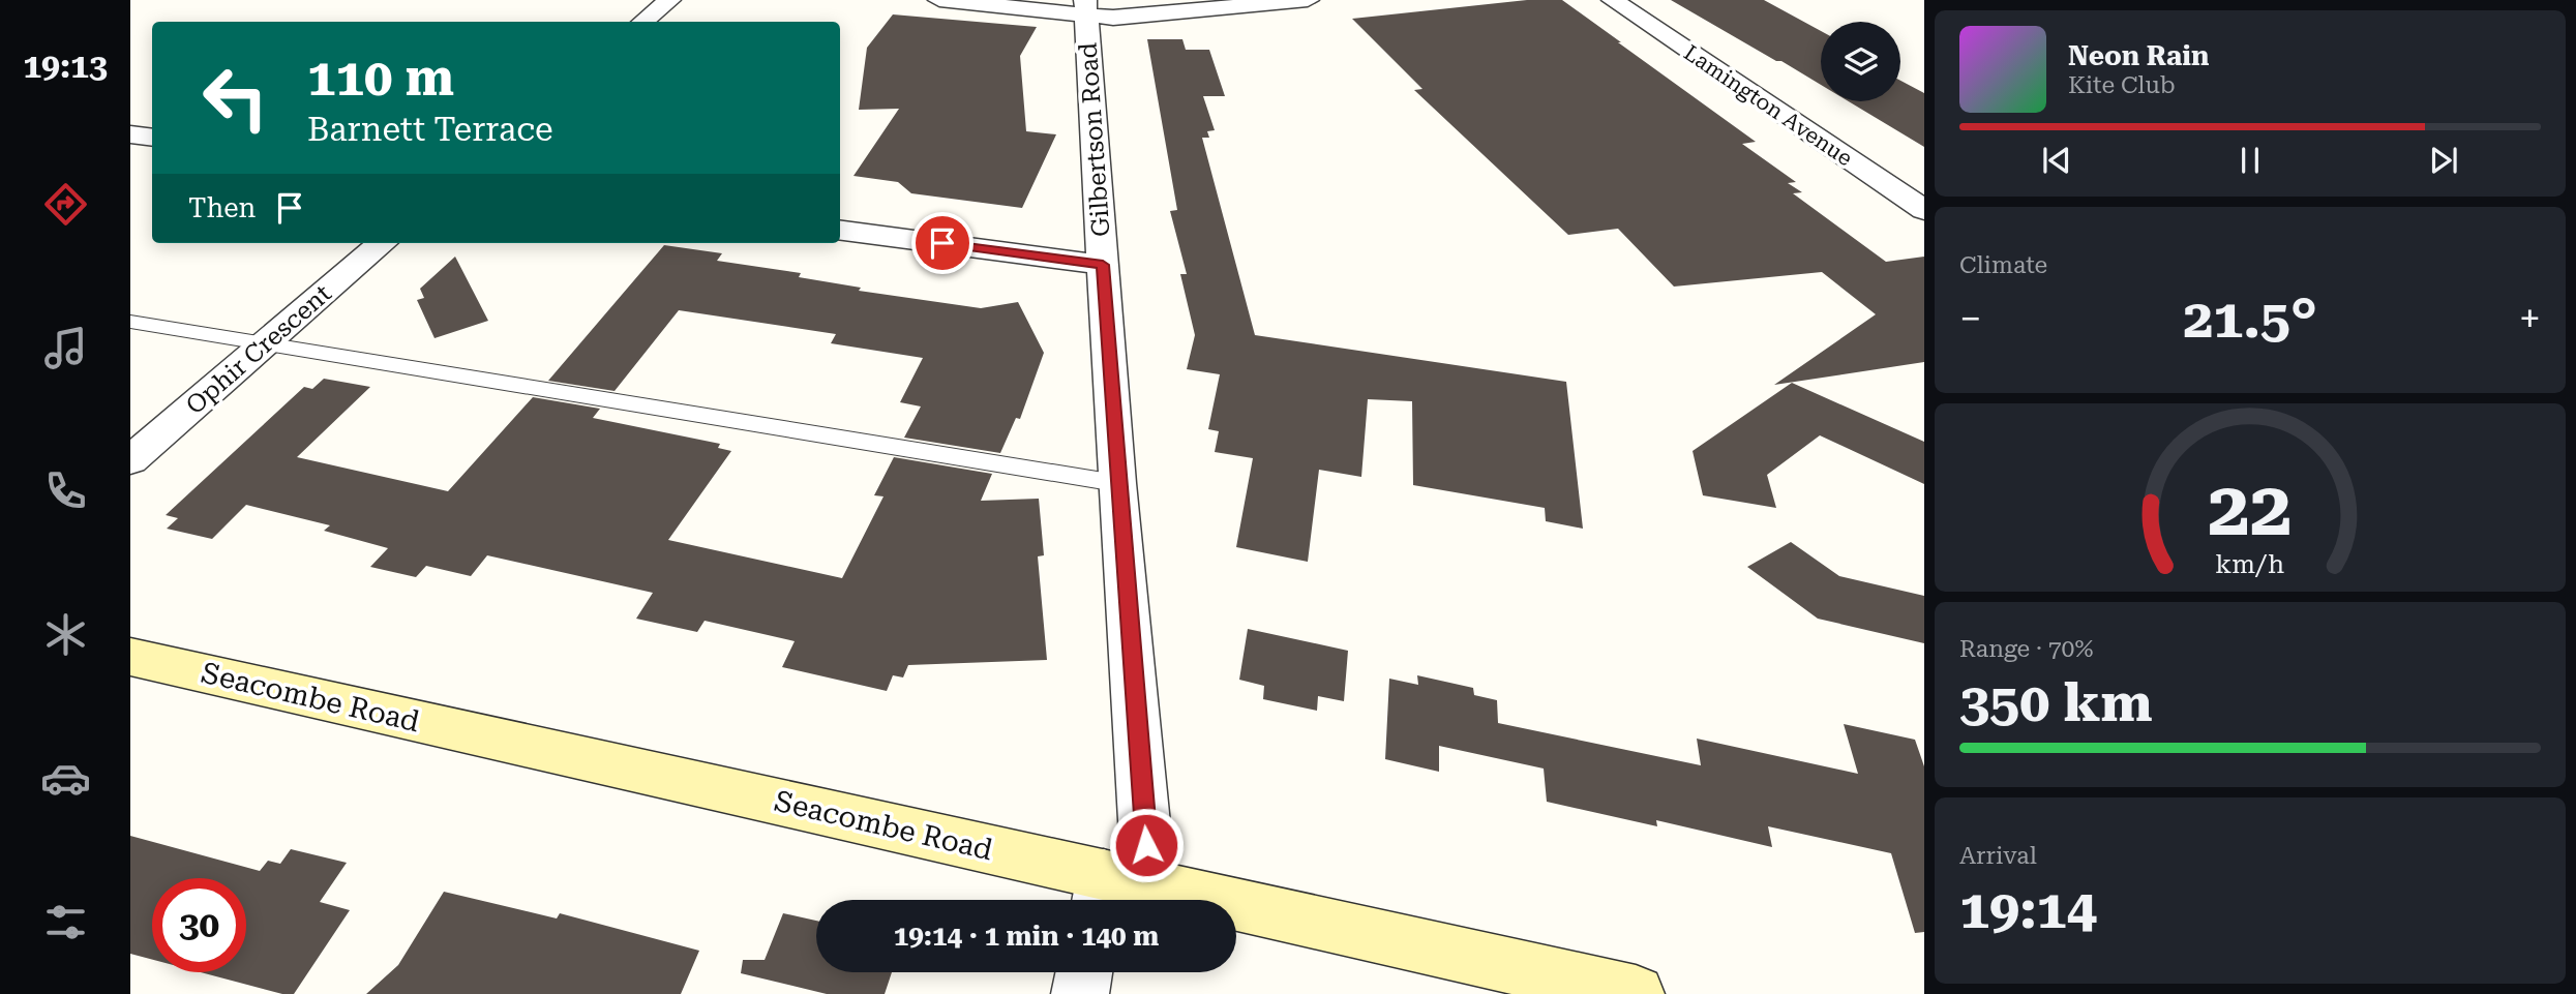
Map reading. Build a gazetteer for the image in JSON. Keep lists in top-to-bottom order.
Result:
{
  "streets": {
    "main road": ["Seacombe Road"],
    "street": ["Lamington Avenue", "Gilbertson Road", "Ophir Crescent"]
  },
  "crossings": [
    ["Gilbertson Road", "Seacombe Road"]
  ],
  "page": {
    "tabs": "19:13",
    "turn": ["110 m", "Barnett Terrace"],
    "song": ["Neon Rain", "Kite Club"],
    "then": "Then",
    "tile": [
      "Climate",
      ["Range · 70%", "350 km"],
      ["Arrival", "19:14"]
    ],
    "heat": ["−", "21.5°", "+"],
    "limit": "30",
    "trip": "19:14 · 1 min · 140 m",
    "gauge": ["22", "km/h"]
  }
}
